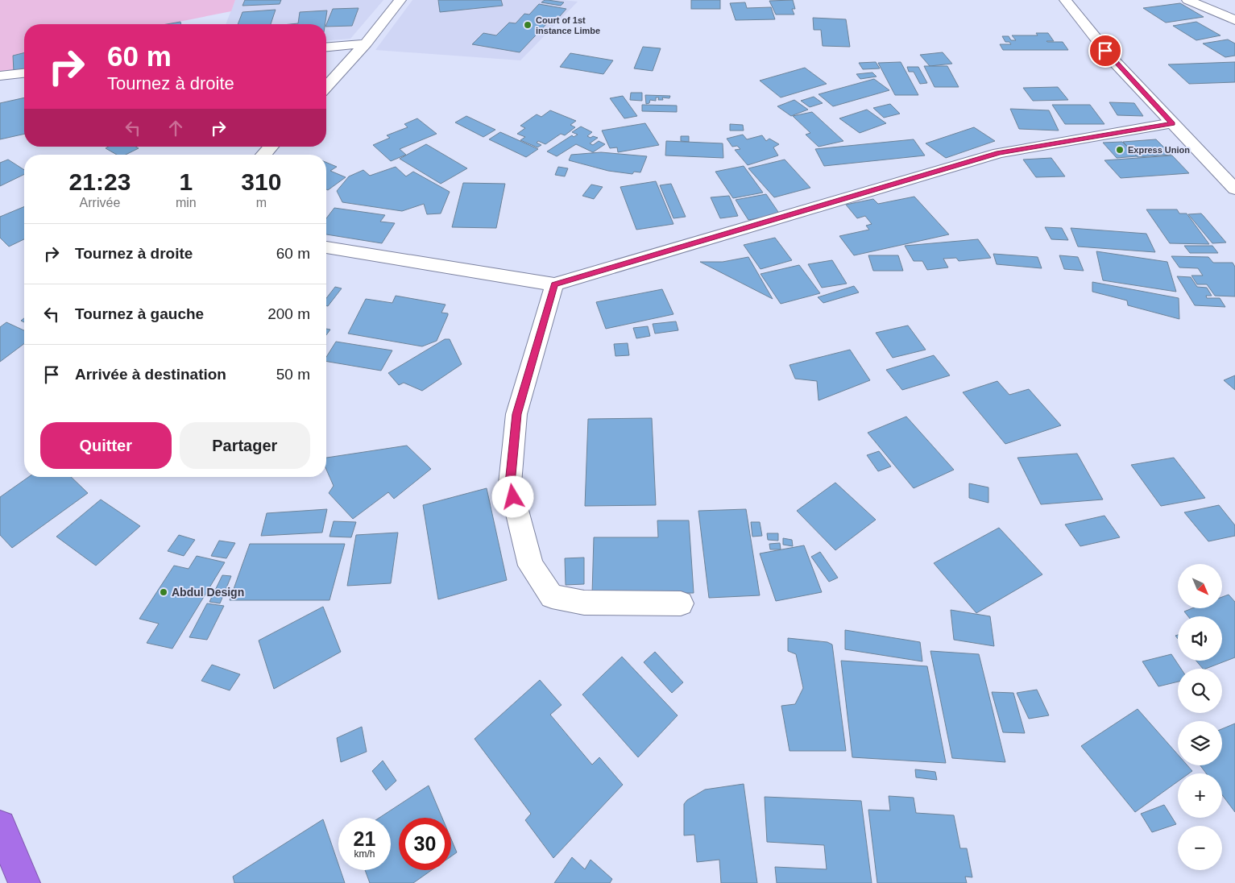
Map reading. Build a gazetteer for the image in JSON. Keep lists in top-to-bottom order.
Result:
{
  "places": ["Court of 1st instance Limbe", "Express Union", "Abdul Design"],
  "north": "bottom right",
  "page": {
    "turn": ["60 m", "Tournez à droite"],
    "eta": [
      "21:23",
      "Arrivée",
      "1",
      "min",
      "310",
      "m"
    ],
    "list": [
      {
        "name": "Tournez à droite",
        "value": "60 m"
      },
      {
        "name": "Tournez à gauche",
        "value": "200 m"
      },
      {
        "name": "Arrivée à destination",
        "value": "50 m"
      }
    ],
    "buttons": ["Quitter", "Partager"],
    "map_buttons": ["+", "−"],
    "speed": "21 km/h",
    "limit": "30"
  }
}
